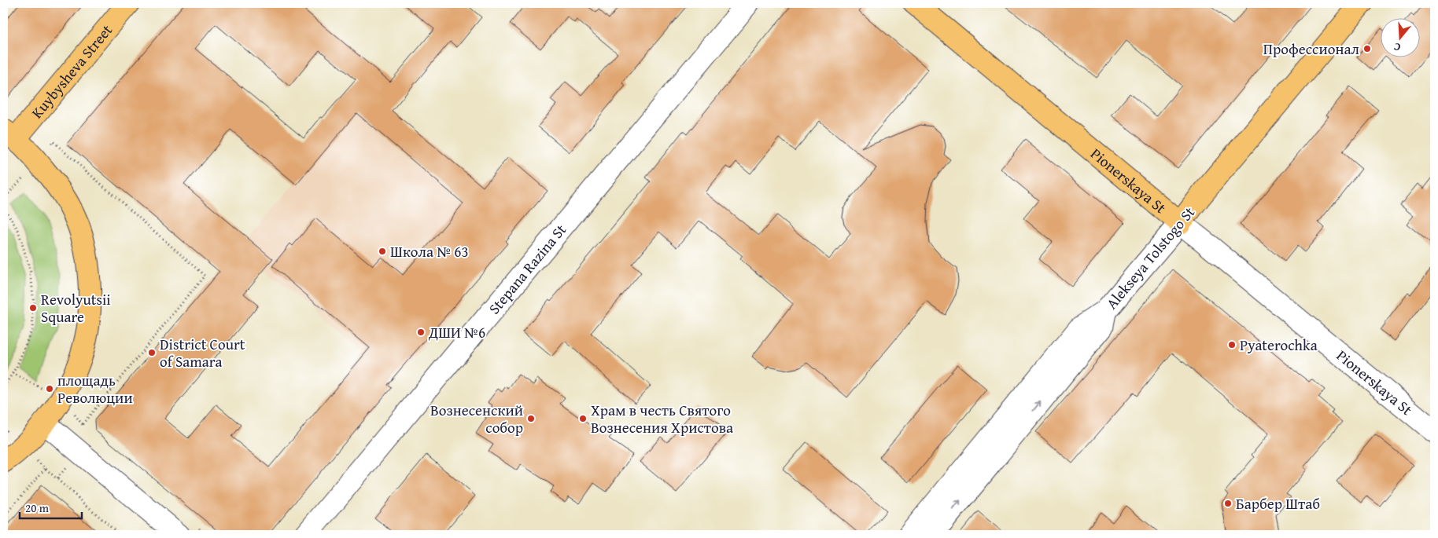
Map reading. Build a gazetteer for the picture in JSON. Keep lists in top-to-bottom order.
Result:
{
  "streets": {
    "main road": ["Kuybysheva Street", "Pionerskaya St", "Alekseya Tolstogo St"],
    "street": ["Stepana Razina St"]
  },
  "crossings": [
    ["Pionerskaya St", "Alekseya Tolstogo St"]
  ],
  "one_way": ["Alekseya Tolstogo St"],
  "places": [
    "Профессионал",
    "Школа № 63",
    "Revolyutsii Square",
    "ДШИ №6",
    "Pyaterochka",
    "District Court of Samara",
    "площадь Революции",
    "Вознесенский собор",
    "Храм в честь Святого Вознесения Христова",
    "Барбер Штаб"
  ],
  "scale_bar": "20 m",
  "north": "bottom"
}
